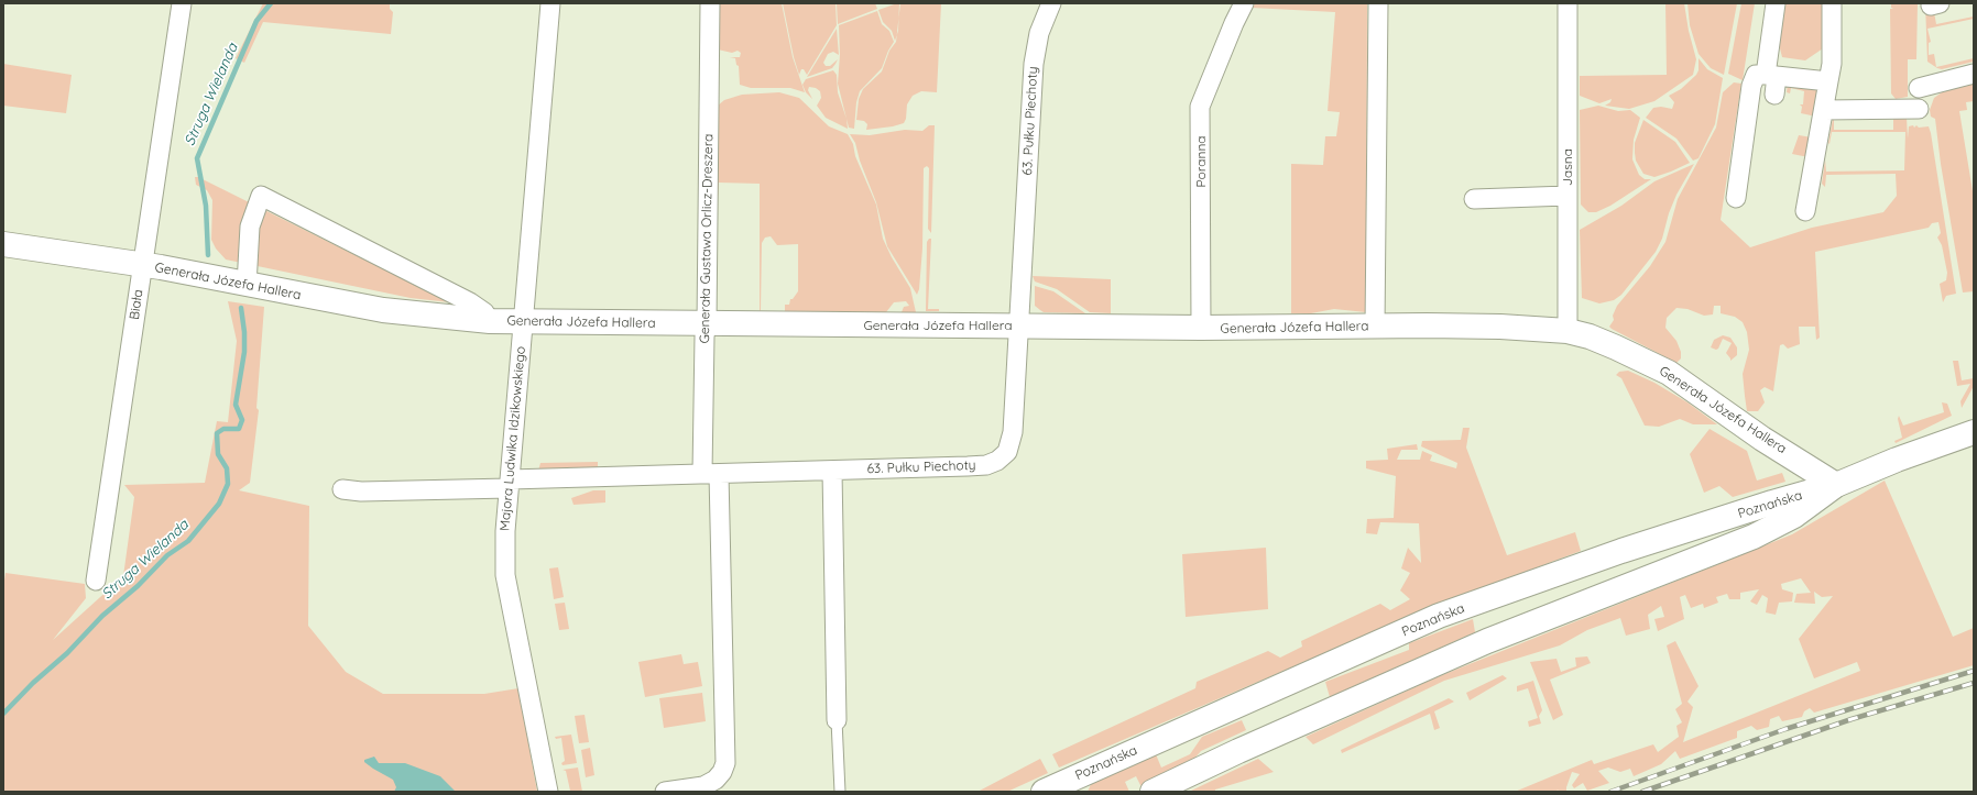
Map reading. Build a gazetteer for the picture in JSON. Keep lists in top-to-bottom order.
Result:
{
  "streets": {
    "street": [
      "63. Pułku Piechoty",
      "Poranna",
      "Jasna",
      "Generała Gustawa Orlicz-Dreszera",
      "Generała Józefa Hallera",
      "Biała",
      "Majora Ludwika Idzikowskiego",
      "Poznańska"
    ]
  },
  "crossings": [
    ["63. Pułku Piechoty", "Generała Gustawa Orlicz-Dreszera"],
    ["63. Pułku Piechoty", "Generała Józefa Hallera"],
    ["63. Pułku Piechoty", "Majora Ludwika Idzikowskiego"],
    ["Poranna", "Generała Józefa Hallera"],
    ["Jasna", "Generała Józefa Hallera"],
    ["Generała Gustawa Orlicz-Dreszera", "Generała Józefa Hallera"],
    ["Generała Józefa Hallera", "Biała"],
    ["Generała Józefa Hallera", "Majora Ludwika Idzikowskiego"],
    ["Generała Józefa Hallera", "Poznańska"]
  ],
  "water": ["Struga Wielanda"]
}
